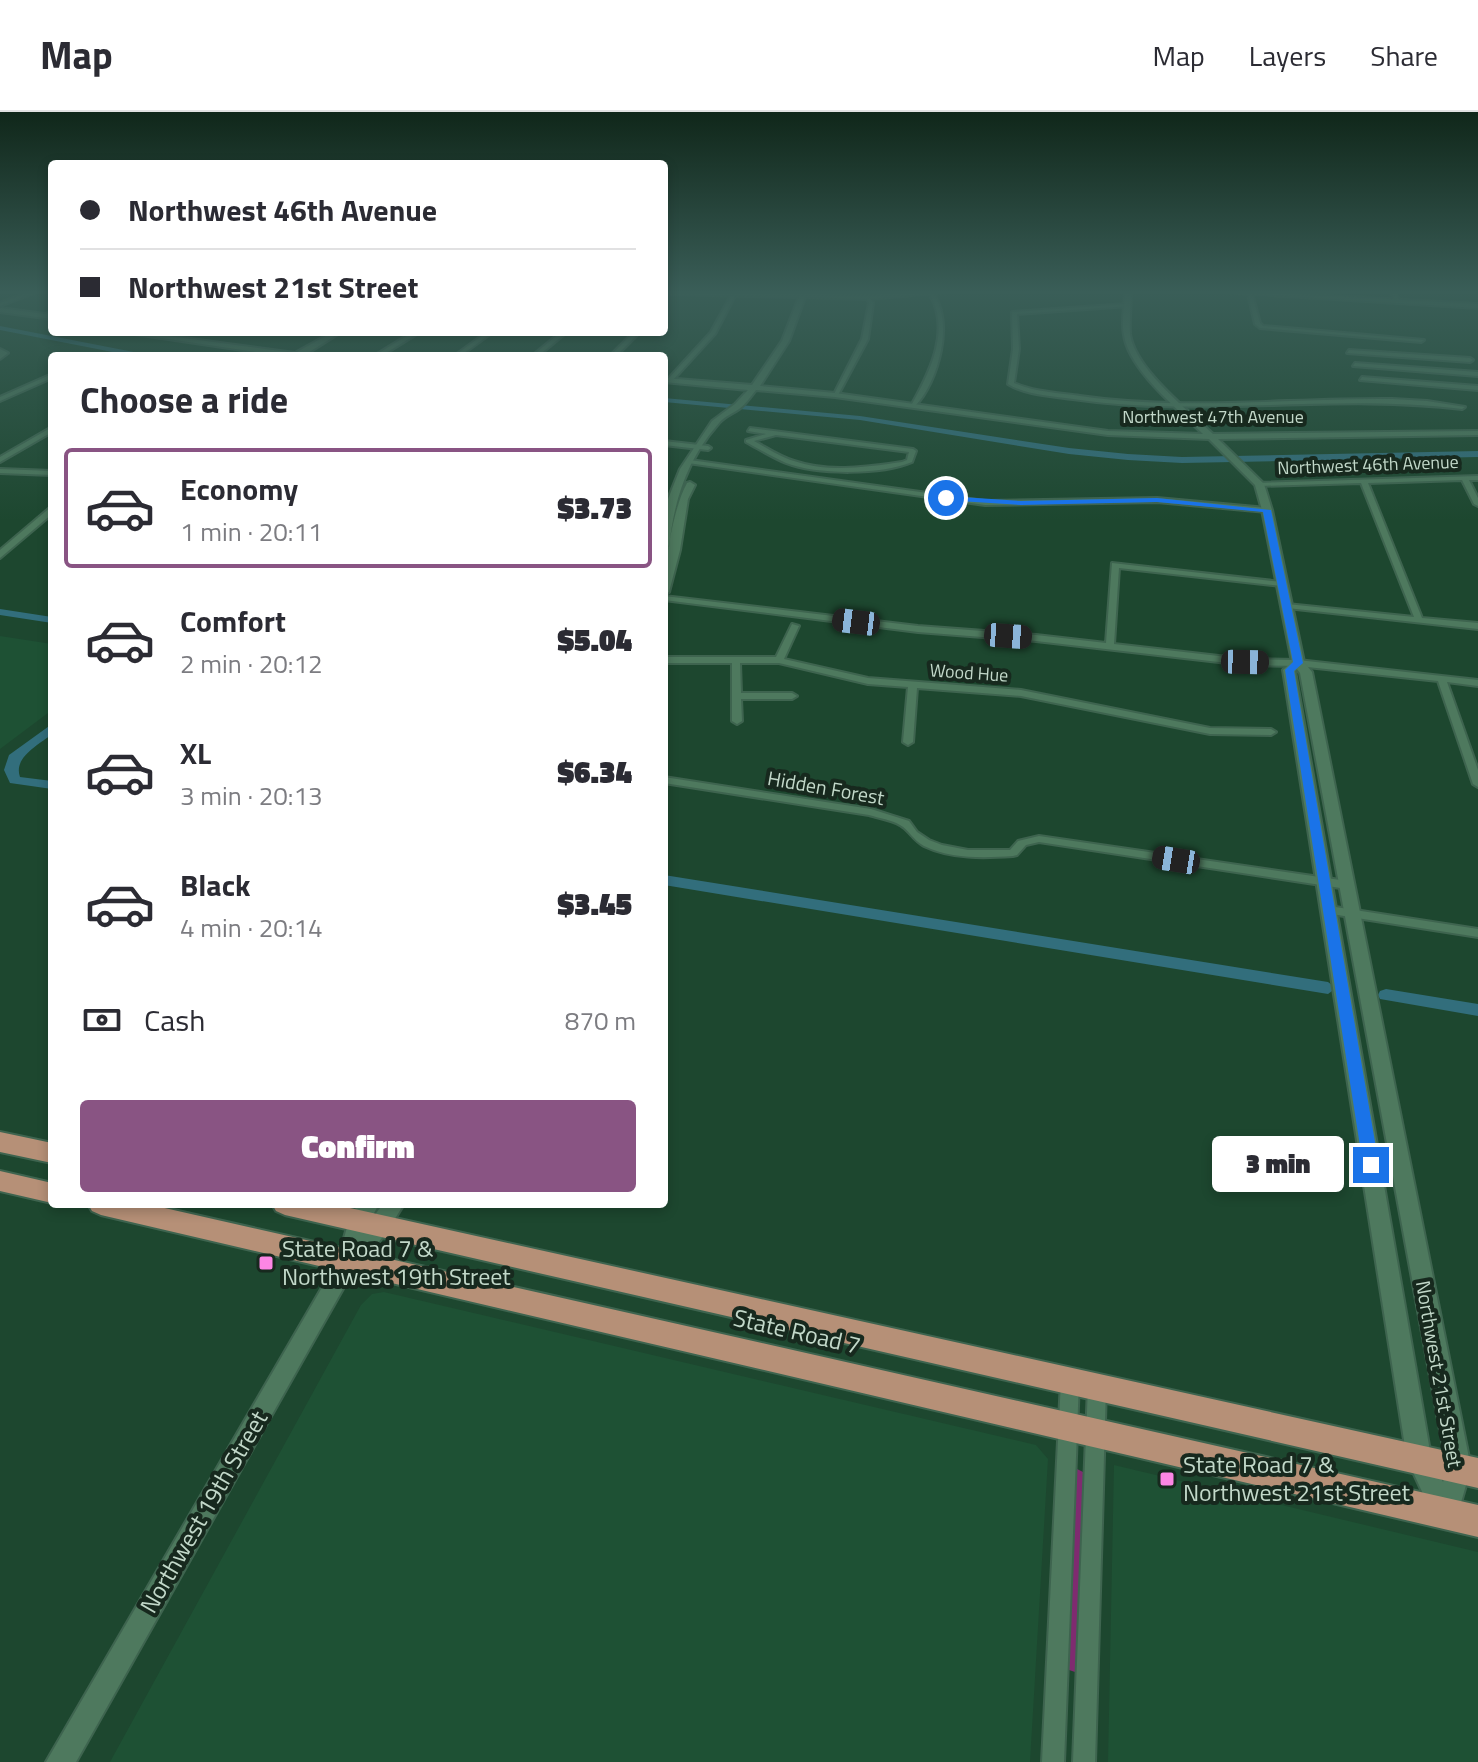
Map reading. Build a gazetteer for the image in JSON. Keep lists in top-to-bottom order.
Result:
{
  "streets": {
    "main road": ["State Road 7"],
    "street": [
      "Northwest 47th Avenue",
      "Northwest 46th Avenue",
      "Wood Hue",
      "Hidden Forest",
      "Northwest 21st Street",
      "Northwest 19th Street"
    ]
  },
  "crossings": [
    ["Northwest 47th Avenue", "Northwest 21st Street"],
    ["Northwest 46th Avenue", "Northwest 21st Street"],
    ["Hidden Forest", "Northwest 21st Street"],
    ["State Road 7", "Northwest 21st Street"],
    ["State Road 7", "Northwest 19th Street"]
  ],
  "places": {
    "transit": ["State Road 7 & Northwest 19th Street", "State Road 7 & Northwest 21st Street"]
  },
  "page": {
    "header": "Map",
    "nav": ["Map", "Layers", "Share"],
    "banner": ["Northwest 46th Avenue", "Northwest 21st Street"],
    "heading": "Choose a ride",
    "list": [
      {
        "name": "Economy",
        "note": "1 min · 20:11",
        "value": "$3.73"
      },
      {
        "name": "Comfort",
        "note": "2 min · 20:12",
        "value": "$5.04"
      },
      {
        "name": "XL",
        "note": "3 min · 20:13",
        "value": "$6.34"
      },
      {
        "name": "Black",
        "note": "4 min · 20:14",
        "value": "$3.45"
      }
    ],
    "pay": ["Cash", "870 m"],
    "buttons": "Confirm",
    "bubble": "3 min"
  }
}
